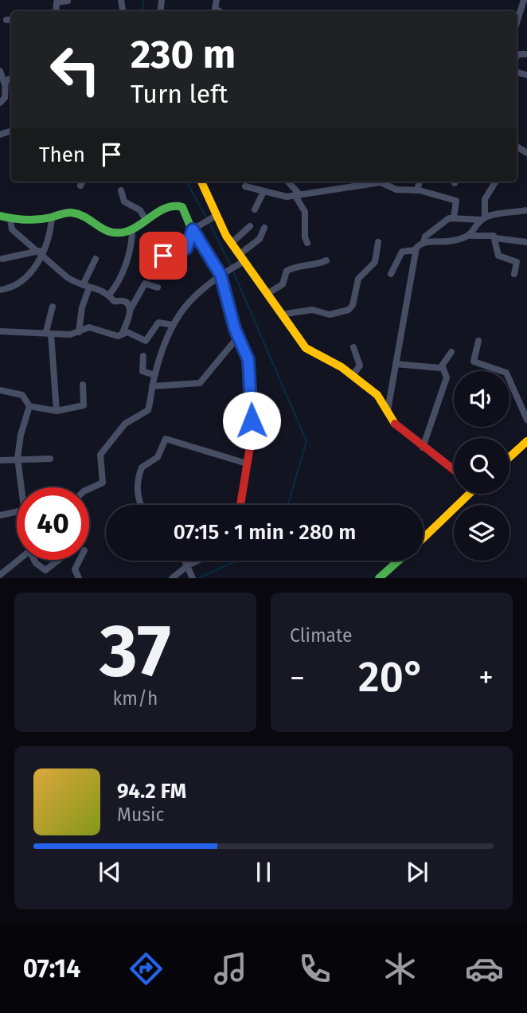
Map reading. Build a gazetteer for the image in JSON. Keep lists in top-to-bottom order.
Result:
{
  "page": {
    "turn": ["230 m", "Turn left"],
    "then": "Then",
    "limit": "40",
    "trip": "07:15 · 1 min · 280 m",
    "tile": [
      ["37", "km/h"],
      "Climate"
    ],
    "heat": ["−", "20°", "+"],
    "song": ["94.2 FM", "Music"],
    "tabs": "07:14"
  }
}
